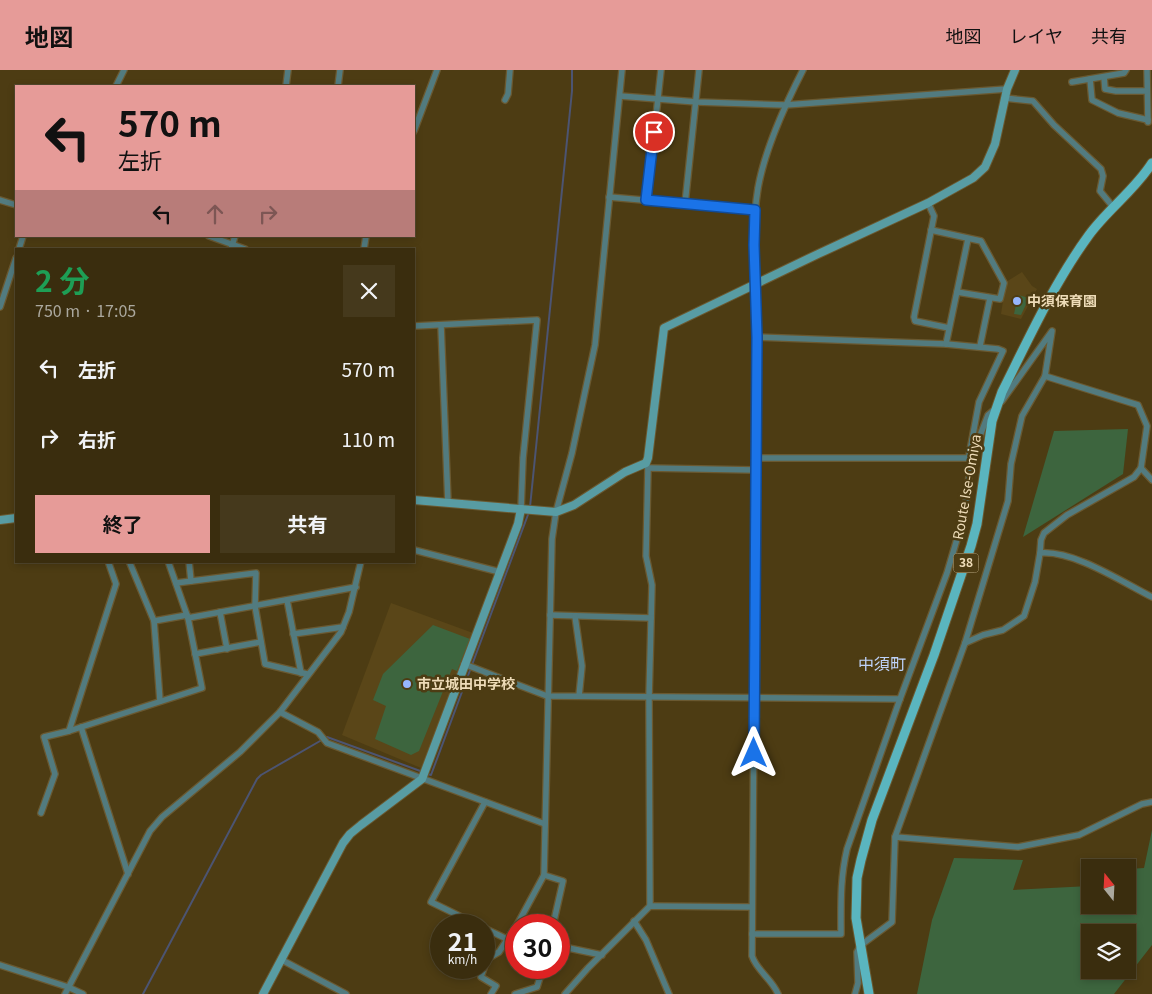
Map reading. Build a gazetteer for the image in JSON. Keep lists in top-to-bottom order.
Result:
{
  "streets": {
    "main road": ["Route Ise-Omiya", "38"]
  },
  "districts": ["中須町"],
  "places": ["中須保育園", "市立城田中学校"],
  "north": "top",
  "page": {
    "header": "地図",
    "nav": ["地図", "レイヤ", "共有"],
    "turn": ["570 m", "左折"],
    "heading": ["2 分", "750 m · 17:05"],
    "list": [
      {
        "name": "左折",
        "value": "570 m"
      },
      {
        "name": "右折",
        "value": "110 m"
      }
    ],
    "buttons": ["終了", "共有"],
    "speed": "21 km/h",
    "limit": "30"
  }
}
